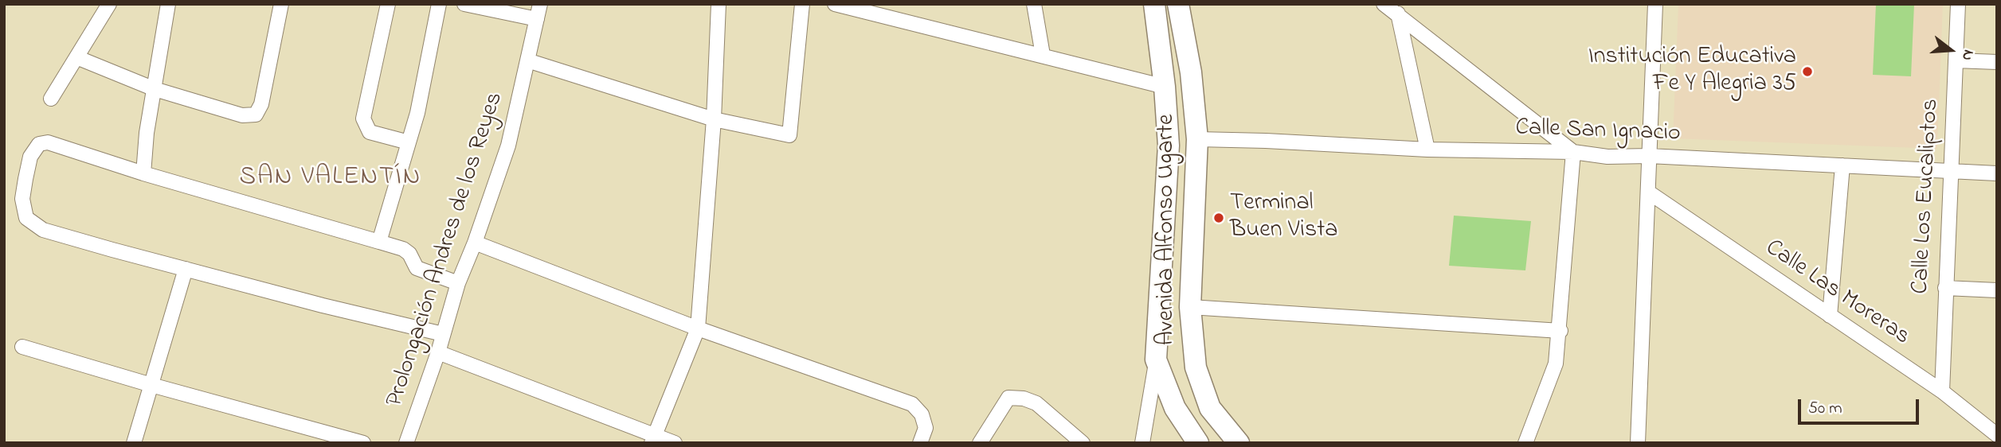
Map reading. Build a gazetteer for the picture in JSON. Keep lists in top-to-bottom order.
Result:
{
  "streets": {
    "main road": ["Avenida Alfonso Ugarte"],
    "street": [
      "Calle San Ignacio",
      "Calle Los Eucaliptos",
      "Prolongación Andres de los Reyes",
      "Calle Las Moreras"
    ]
  },
  "crossings": [
    ["Calle San Ignacio", "Calle Los Eucaliptos"],
    ["Calle San Ignacio", "Avenida Alfonso Ugarte"],
    ["Calle Los Eucaliptos", "Calle Las Moreras"]
  ],
  "districts": ["SAN VALENTÍN"],
  "places": ["Institución Educativa Fe Y Alegria 35", "Terminal Buen Vista"],
  "scale_bar": "50 m",
  "north": "right"
}
